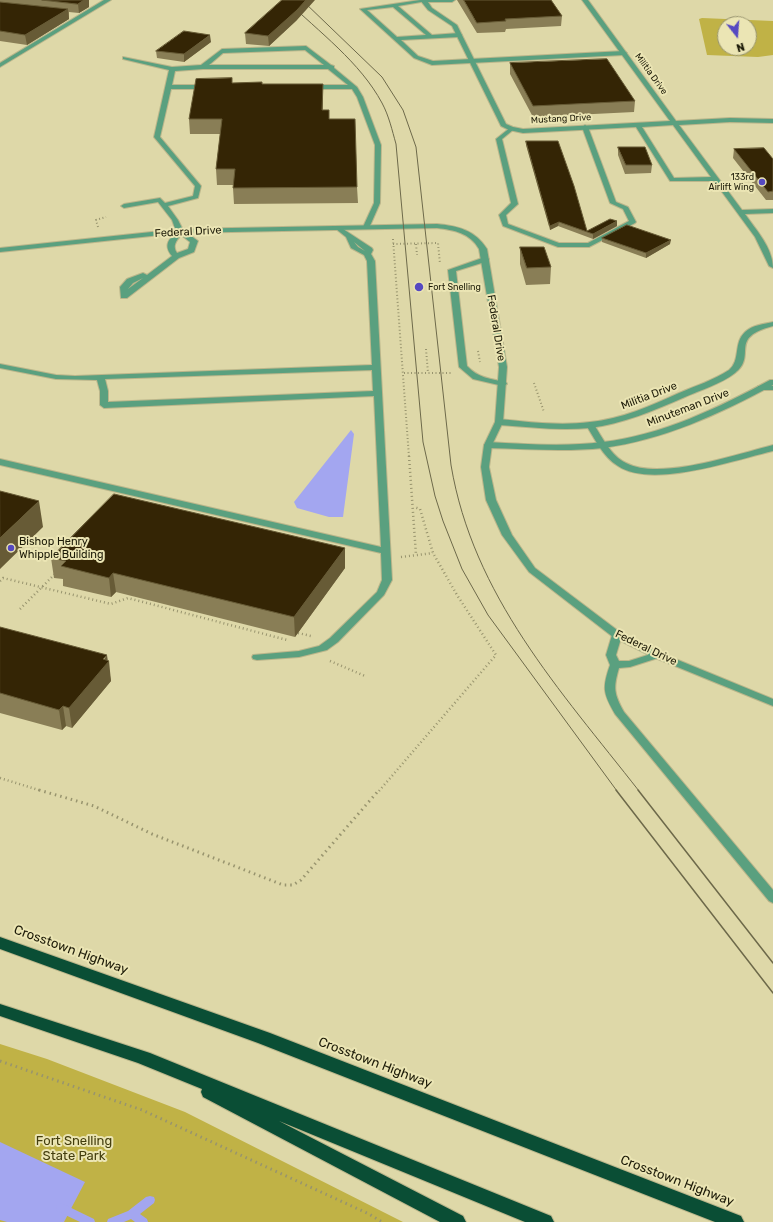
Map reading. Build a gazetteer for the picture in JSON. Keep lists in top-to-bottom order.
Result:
{
  "streets": {
    "highway": ["Crosstown Highway"],
    "street": [
      "Militia Drive",
      "Mustang Drive",
      "Federal Drive",
      "Minuteman Drive"
    ]
  },
  "crossings": [
    ["Militia Drive", "Mustang Drive"],
    ["Militia Drive", "Federal Drive"],
    ["Federal Drive", "Minuteman Drive"]
  ],
  "parks": ["Fort Snelling State Park"],
  "places": ["133rd Airlift Wing", "Fort Snelling", "Bishop Henry Whipple Building"],
  "north": "bottom"
}
